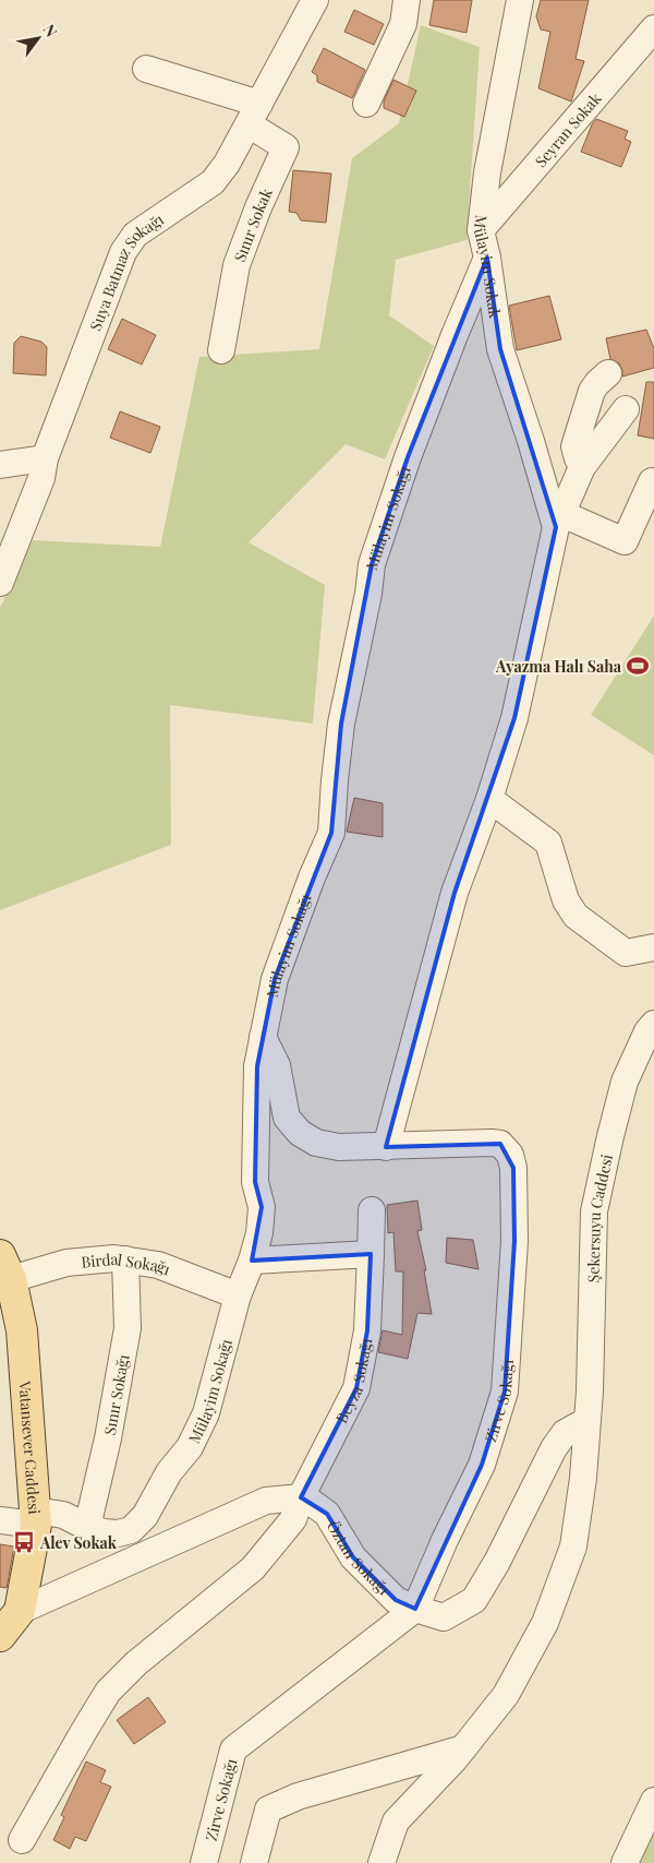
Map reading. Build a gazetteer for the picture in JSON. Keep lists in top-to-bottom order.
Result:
{
  "streets": {
    "main road": ["Vatansever Caddesi"],
    "street": [
      "Seyran Sokak",
      "Sınır Sokak",
      "Mülayim Sokak",
      "Suya Batmaz Sokağı",
      "Mülayim Sokağı",
      "Şekersuyu Caddesi",
      "Birdal Sokağı",
      "Beyza Sokağı",
      "Sınır Sokağı",
      "Zirve Sokağı",
      "Öztan Sokağı"
    ]
  },
  "crossings": [
    ["Seyran Sokak", "Mülayim Sokak"],
    ["Sınır Sokak", "Suya Batmaz Sokağı"],
    ["Mülayim Sokak", "Mülayim Sokağı"],
    ["Mülayim Sokağı", "Birdal Sokağı"],
    ["Mülayim Sokağı", "Sınır Sokağı"],
    ["Mülayim Sokağı", "Zirve Sokağı"],
    ["Mülayim Sokağı", "Vatansever Caddesi"],
    ["Şekersuyu Caddesi", "Öztan Sokağı"],
    ["Birdal Sokağı", "Sınır Sokağı"],
    ["Birdal Sokağı", "Vatansever Caddesi"],
    ["Beyza Sokağı", "Öztan Sokağı"],
    ["Zirve Sokağı", "Öztan Sokağı"]
  ],
  "places": {
    "sports": ["Ayazma Halı Saha"],
    "bus stop": ["Alev Sokak"]
  },
  "north": "top right"
}
